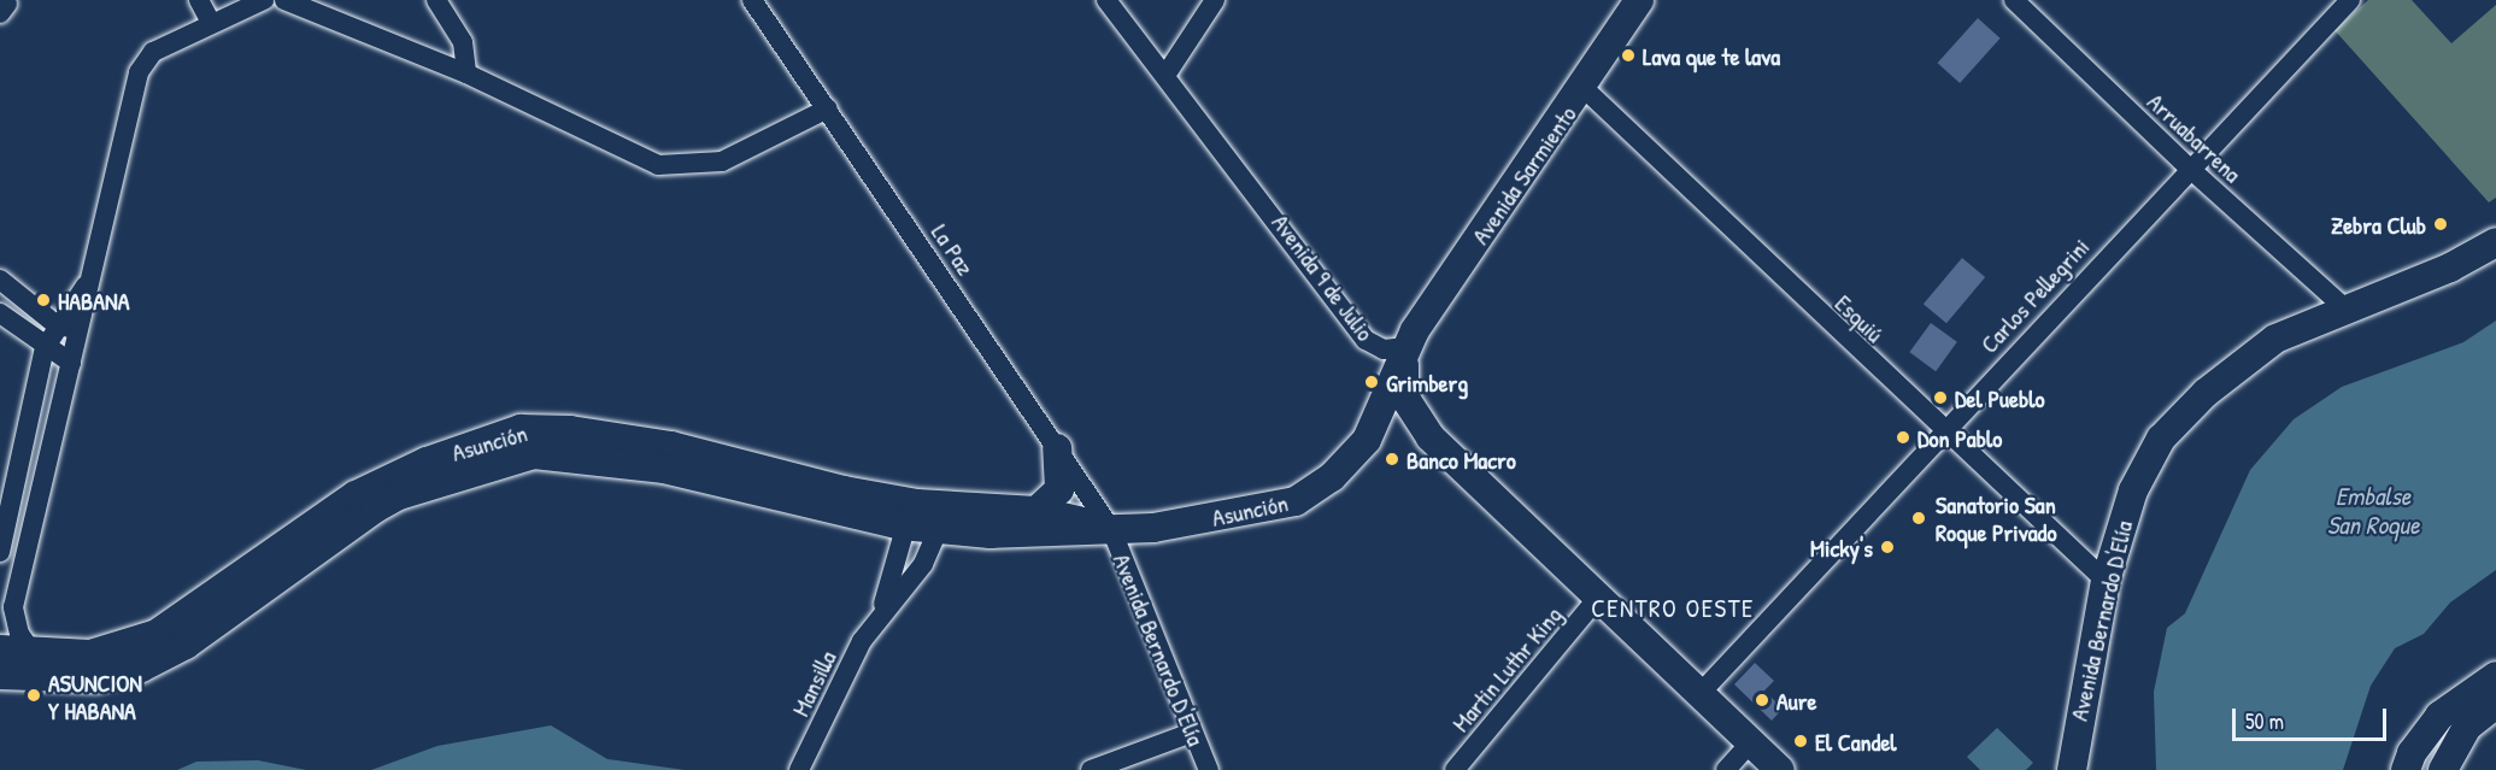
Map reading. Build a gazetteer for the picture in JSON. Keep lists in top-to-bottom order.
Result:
{
  "streets": {
    "main road": [
      "Avenida Sarmiento",
      "Avenida 9 de Julio",
      "Asunción",
      "Avenida Bernardo D'Elía"
    ],
    "street": [
      "Arruabarrena",
      "La Paz",
      "Carlos Pellegrini",
      "Esquiú",
      "Martin Luthr King",
      "Mansilla"
    ]
  },
  "crossings": [
    ["Arruabarrena", "Carlos Pellegrini"],
    ["Arruabarrena", "Avenida Bernardo D'Elía"],
    ["Avenida Sarmiento", "Avenida 9 de Julio"],
    ["Avenida Sarmiento", "Esquiú"],
    ["Avenida Sarmiento", "Asunción"],
    ["La Paz", "Asunción"],
    ["La Paz", "Avenida Bernardo D'Elía"],
    ["Avenida 9 de Julio", "Carlos Pellegrini"],
    ["Avenida 9 de Julio", "Asunción"],
    ["Avenida 9 de Julio", "Martin Luthr King"],
    ["Carlos Pellegrini", "Esquiú"],
    ["Esquiú", "Avenida Bernardo D'Elía"],
    ["Asunción", "Avenida Bernardo D'Elía"],
    ["Asunción", "Mansilla"]
  ],
  "districts": ["CENTRO OESTE"],
  "water": ["Embalse San Roque"],
  "places": [
    "Lava que te lava",
    "Zebra Club",
    "HABANA",
    "Grimberg",
    "Del Pueblo",
    "Don Pablo",
    "Banco Macro",
    "Sanatorio San Roque Privado",
    "Micky's",
    "ASUNCION Y HABANA",
    "Aure",
    "El Candel"
  ],
  "scale_bar": "50 m"
}
